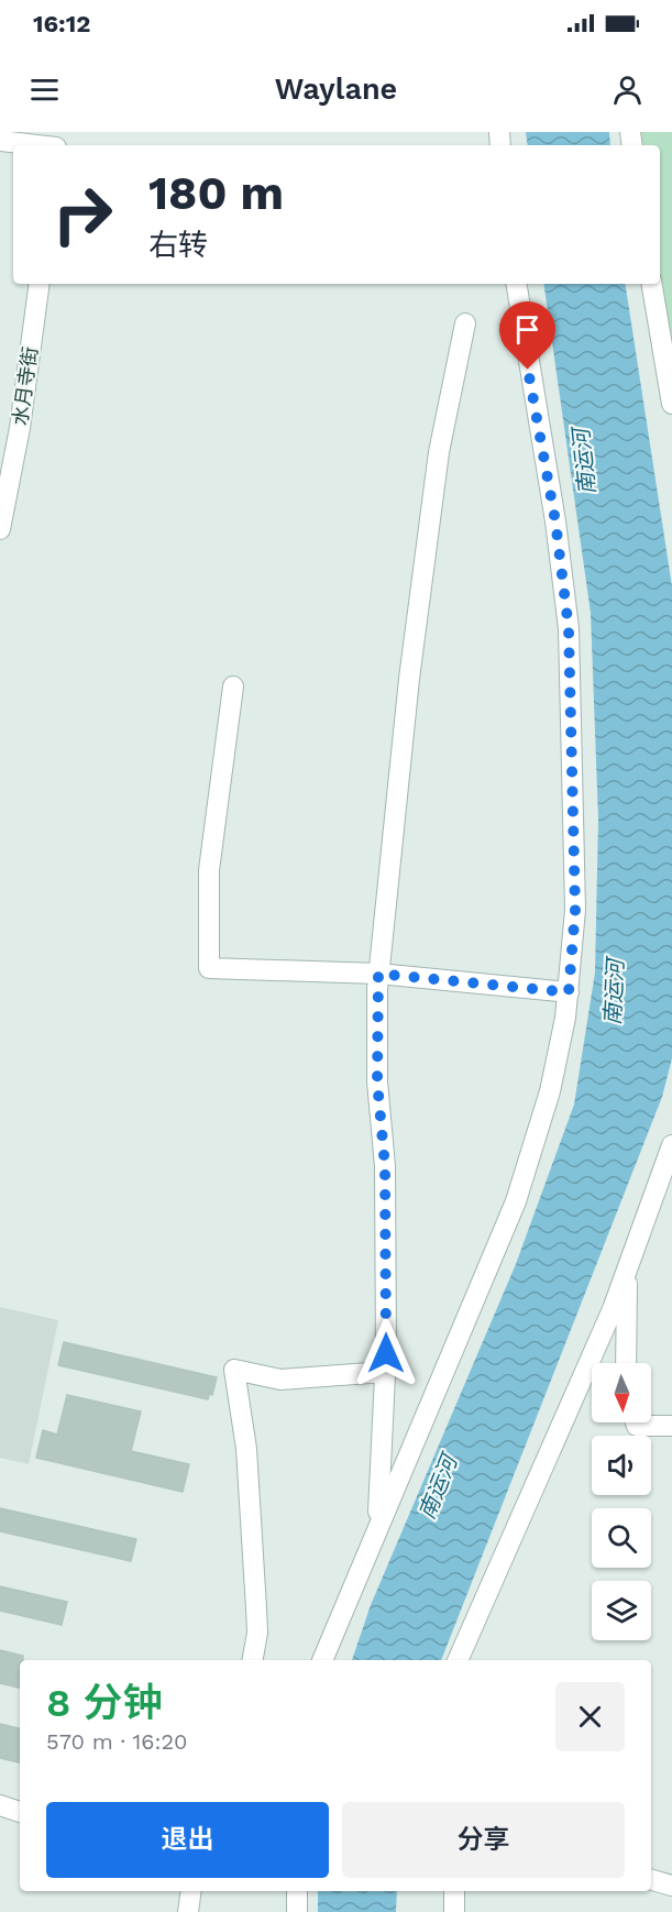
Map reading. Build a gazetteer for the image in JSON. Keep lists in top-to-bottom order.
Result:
{
  "streets": {
    "street": ["水月寺街"]
  },
  "water": ["南运河"],
  "north": "bottom",
  "page": {
    "status": "16:12",
    "header": "Waylane",
    "turn": ["180 m", "右转"],
    "heading": ["8 分钟", "570 m · 16:20"],
    "buttons": ["退出", "分享"]
  }
}
